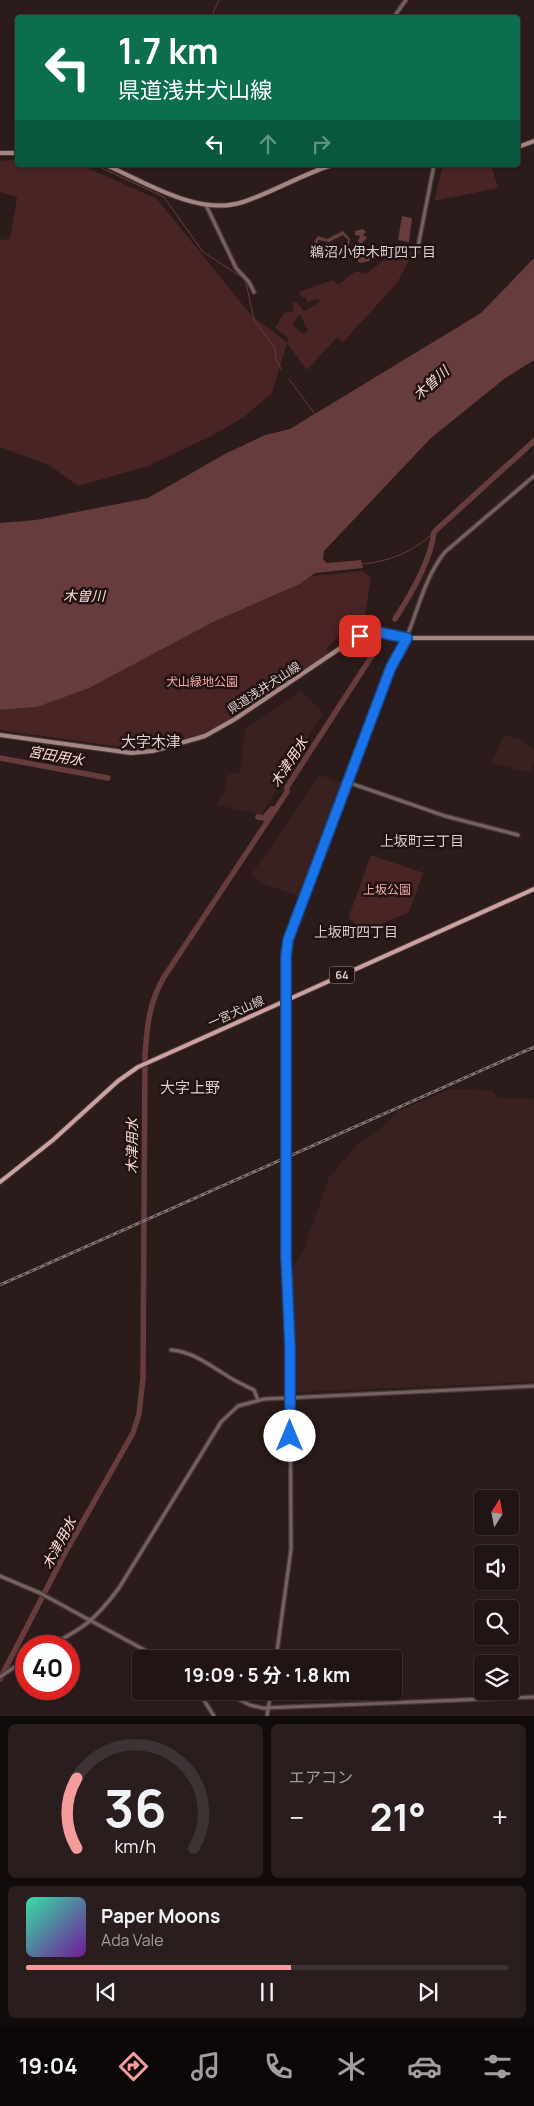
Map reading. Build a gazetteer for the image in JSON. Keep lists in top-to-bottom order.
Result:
{
  "streets": {
    "main road": ["県道浅井犬山線", "64", "一宮犬山線"]
  },
  "districts": [
    "鵜沼小伊木町四丁目",
    "大字木津",
    "上坂町三丁目",
    "上坂町四丁目",
    "大字上野"
  ],
  "water": ["木曽川", "宮田用水", "木津用水"],
  "parks": ["犬山緑地公園", "上坂公園"],
  "north": "top",
  "page": {
    "turn": ["1.7 km", "県道浅井犬山線"],
    "limit": "40",
    "trip": "19:09 · 5 分 · 1.8 km",
    "tile": "エアコン",
    "heat": ["−", "21°", "+"],
    "song": ["Paper Moons", "Ada Vale"],
    "tabs": "19:04",
    "gauge": ["36", "km/h"]
  }
}
